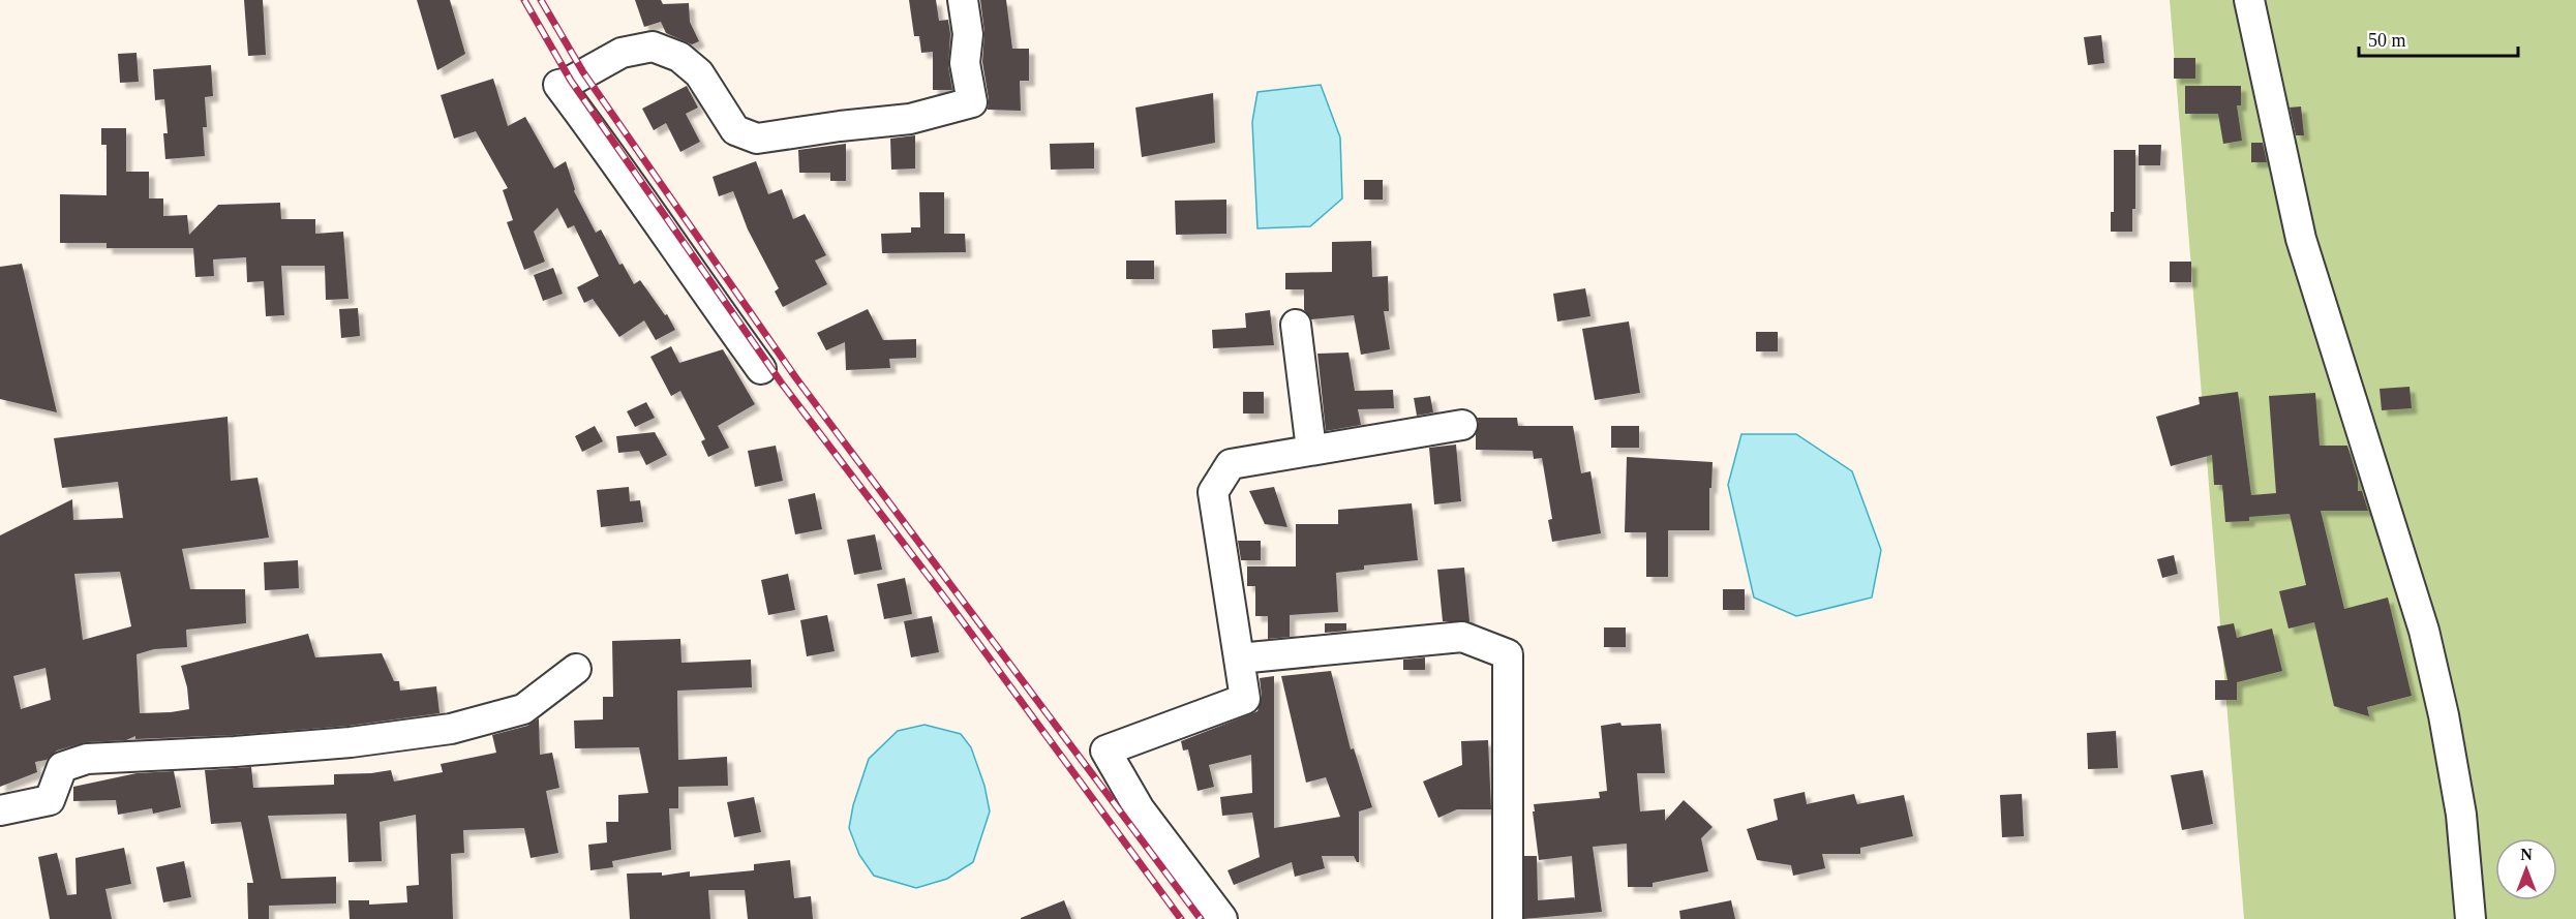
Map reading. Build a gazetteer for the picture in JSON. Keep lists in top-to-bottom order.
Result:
{
  "scale_bar": "50 m",
  "north": "top"
}
